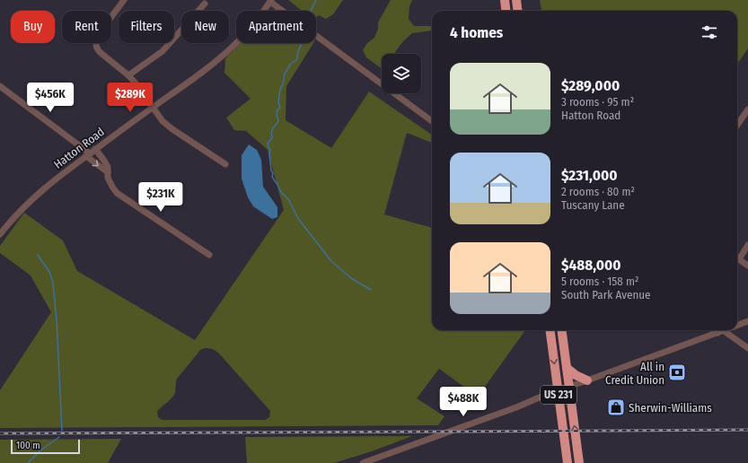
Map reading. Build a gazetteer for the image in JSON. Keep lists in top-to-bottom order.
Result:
{
  "streets": {
    "highway": ["US 231"],
    "street": ["Hatton Road"]
  },
  "places": {
    "bank": ["All in Credit Union"],
    "shop": ["Sherwin-Williams"]
  },
  "scale_bar": "100 m",
  "page": {
    "chip": [
      "Buy",
      "Rent",
      "Filters",
      "New",
      "Apartment"
    ],
    "heading": "4 homes",
    "list": [
      {
        "name": "$289,000",
        "note": "3 rooms · 95 m² · Hatton Road"
      },
      {
        "name": "$231,000",
        "note": "2 rooms · 80 m² · Tuscany Lane"
      },
      {
        "name": "$488,000",
        "note": "5 rooms · 158 m² · South Park Avenue"
      }
    ],
    "price": [
      "$456K",
      "$289K",
      "$231K",
      "$488K"
    ],
    "scale": "100 m"
  }
}
